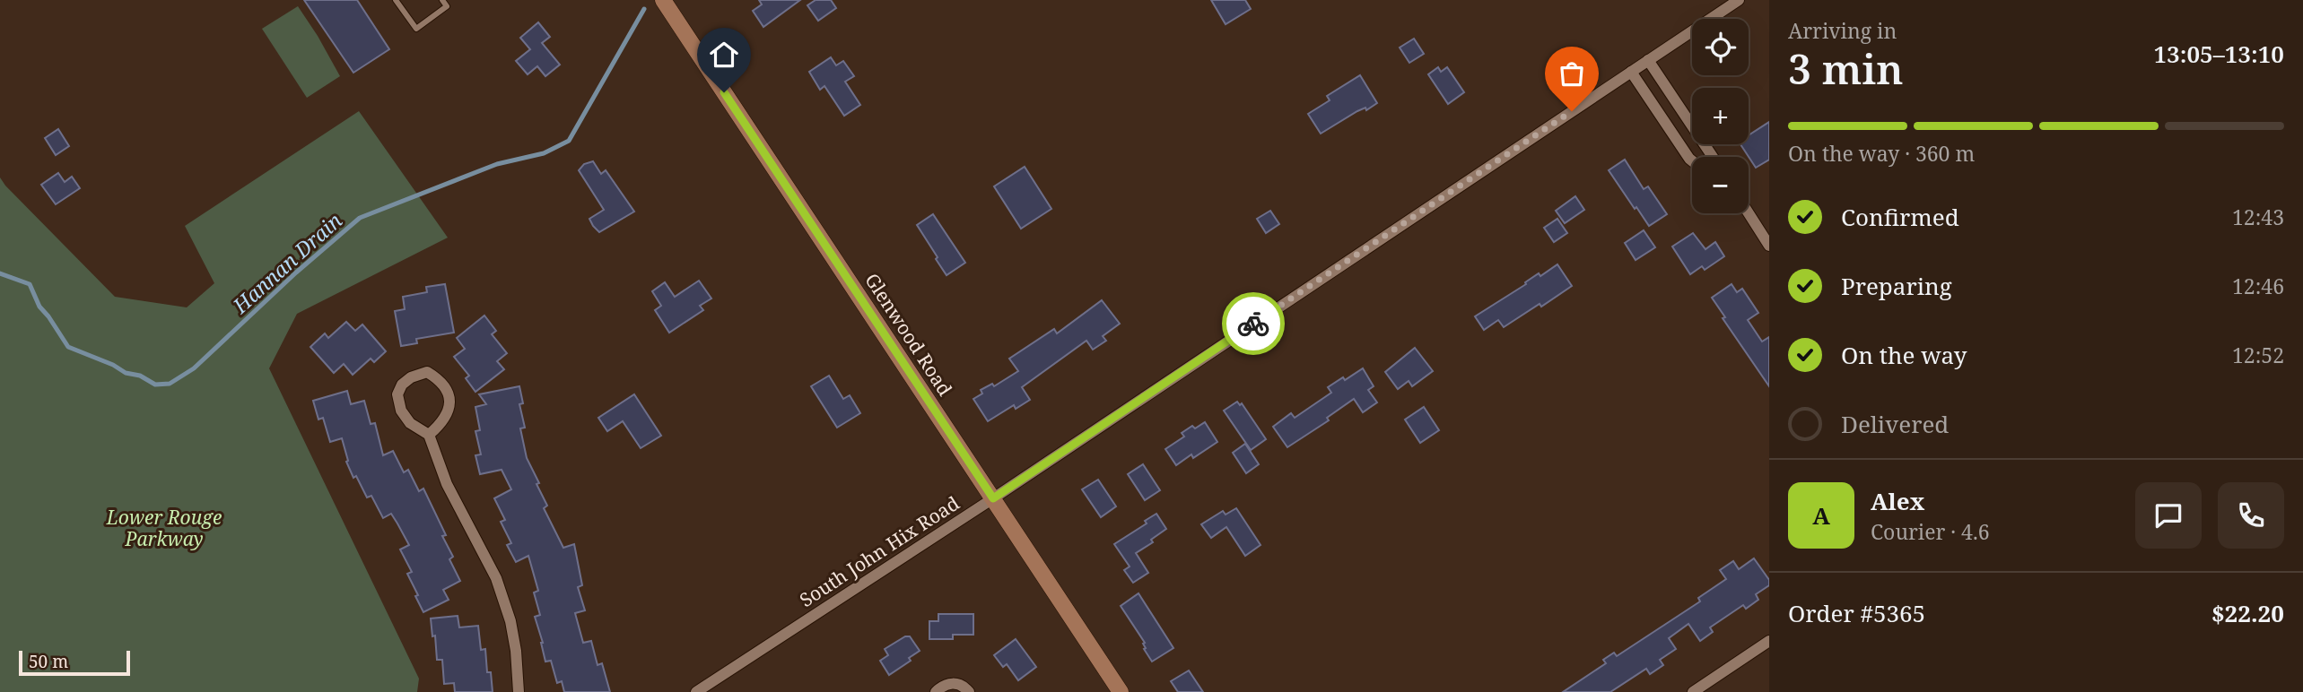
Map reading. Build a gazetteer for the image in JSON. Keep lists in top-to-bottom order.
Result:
{
  "streets": {
    "street": ["Glenwood Road", "South John Hix Road"]
  },
  "crossings": [
    ["Glenwood Road", "South John Hix Road"]
  ],
  "water": ["Hannan Drain"],
  "parks": ["Lower Rouge Parkway"],
  "scale_bar": "50 m",
  "page": {
    "heading": ["3 min", "Arriving in", "13:05–13:10"],
    "panel": [
      "Alex",
      "Courier · 4.6",
      "Order #5365",
      "$22.20"
    ],
    "map_buttons": ["+", "−"],
    "bar": "On the way · 360 m",
    "list": [
      ["Confirmed", "12:43"],
      ["Preparing", "12:46"],
      ["On the way", "12:52"],
      "Delivered"
    ],
    "round": "A",
    "scale": "50 m"
  }
}
